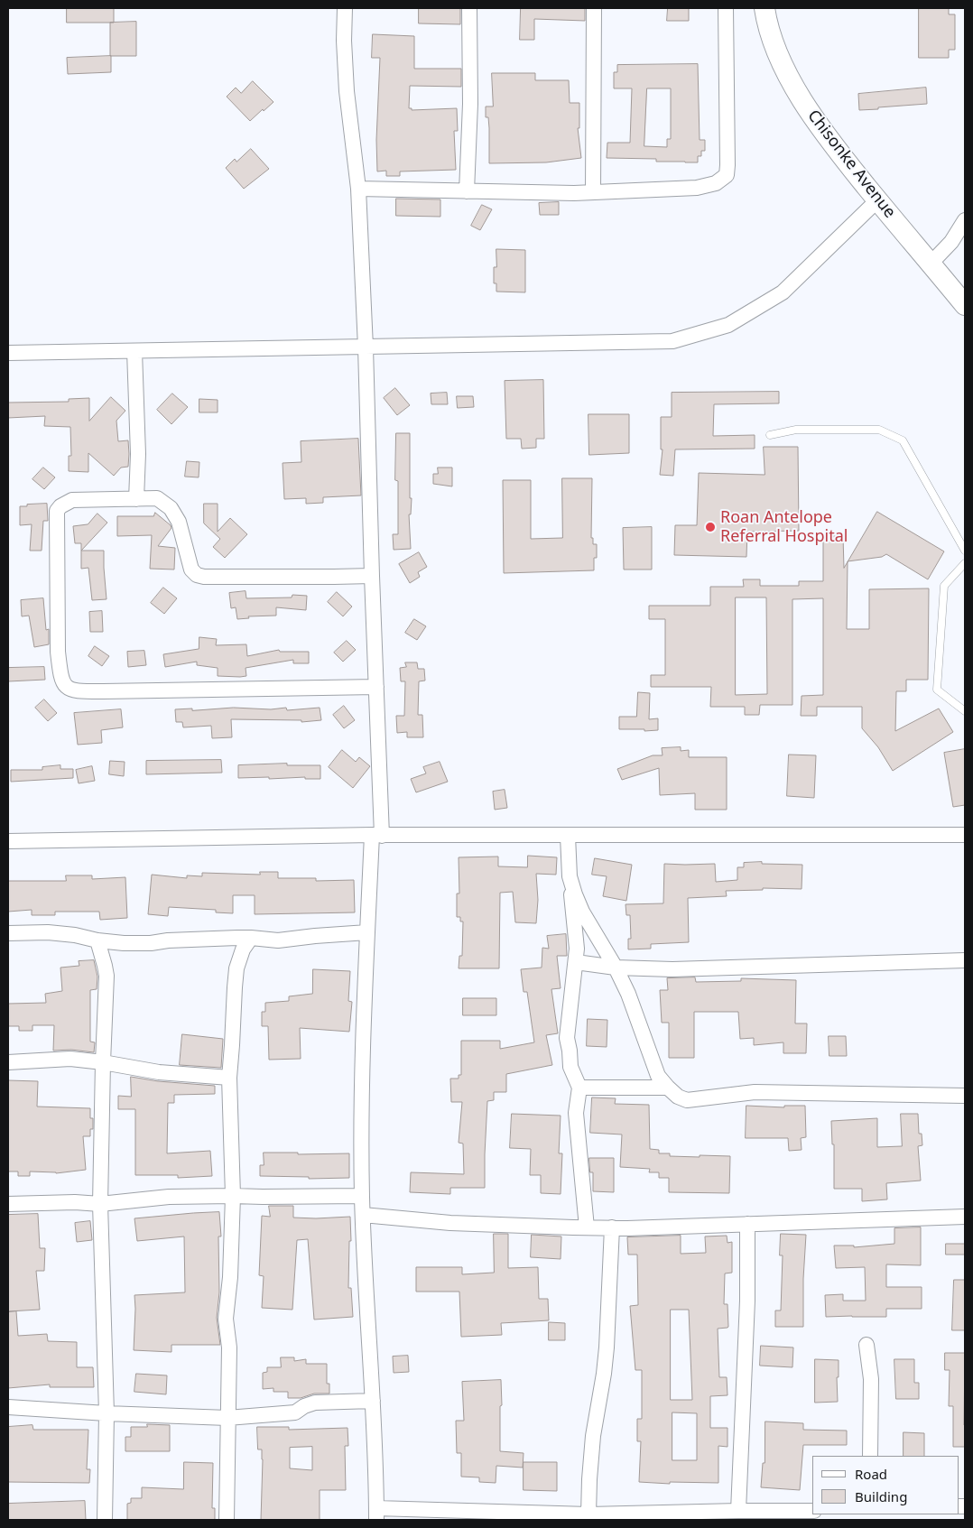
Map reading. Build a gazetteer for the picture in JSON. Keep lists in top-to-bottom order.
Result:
{
  "streets": {
    "street": ["Chisonke Avenue"]
  },
  "places": ["Roan Antelope Referral Hospital"],
  "legend": ["Road", "Building"]
}
